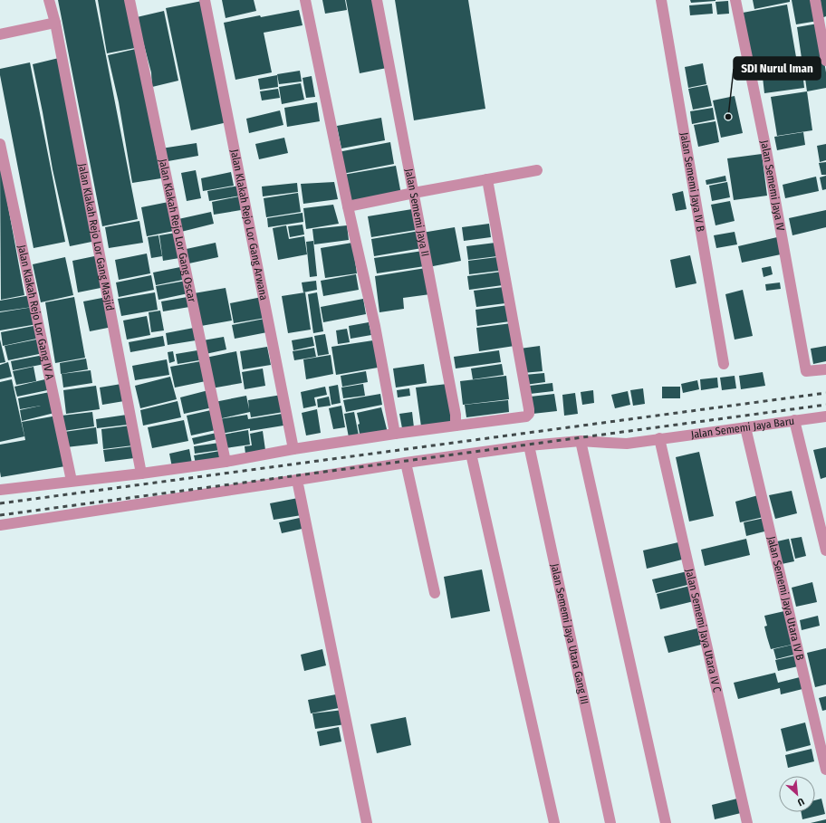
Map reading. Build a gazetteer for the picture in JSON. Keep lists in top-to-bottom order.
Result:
{
  "streets": {
    "street": [
      "Jalan Sememi Jaya IV B",
      "Jalan Sememi Jaya IV",
      "Jalan Sememi Jaya II",
      "Jalan Klakah Rejo Lor Gang Arwana",
      "Jalan Klakah Rejo Lor Gang Oscar",
      "Jalan Klakah Rejo Lor Gang Masjid",
      "Jalan Klakah Rejo Lor Gang IV A",
      "Jalan Sememi Jaya Baru",
      "Jalan Sememi Jaya Utara IV B",
      "Jalan Sememi Jaya Utara IV C",
      "Jalan Sememi Jaya Utara Gang III"
    ]
  },
  "crossings": [
    ["Jalan Sememi Jaya Baru", "Jalan Sememi Jaya Utara IV B"],
    ["Jalan Sememi Jaya Baru", "Jalan Sememi Jaya Utara IV C"],
    ["Jalan Sememi Jaya Baru", "Jalan Sememi Jaya Utara Gang III"]
  ],
  "places": ["SDI Nurul Iman"],
  "north": "bottom right"
}
